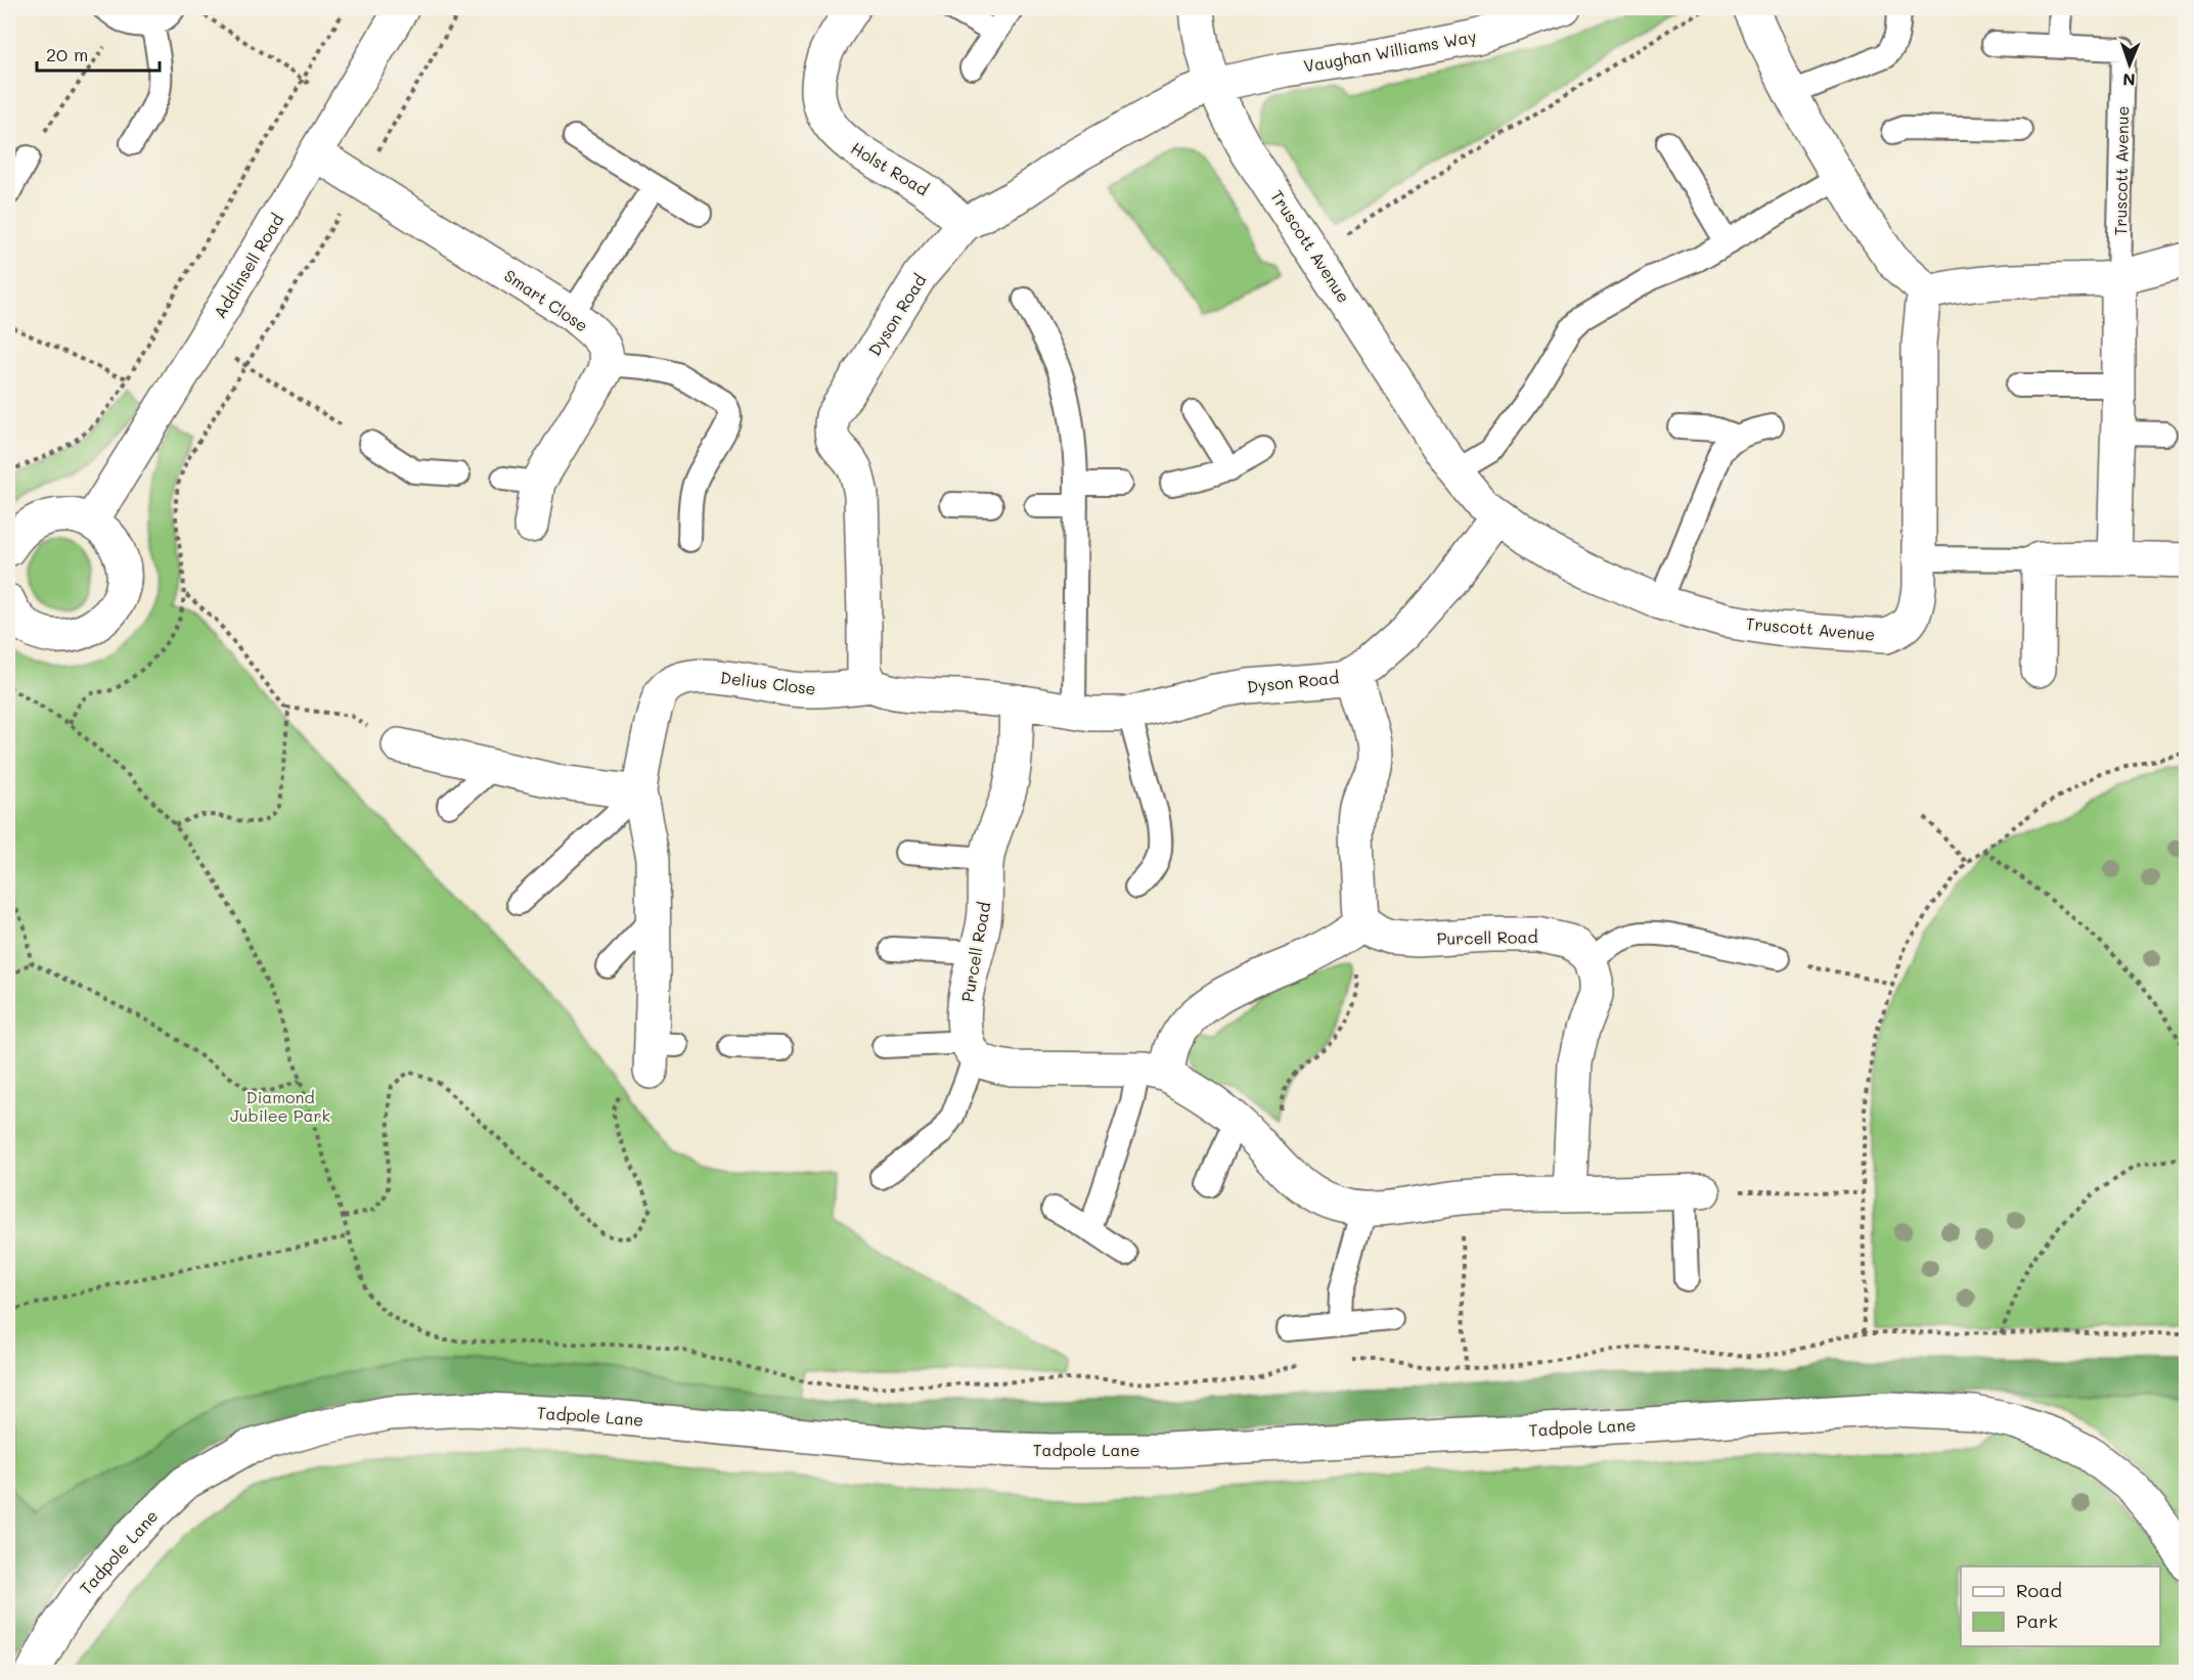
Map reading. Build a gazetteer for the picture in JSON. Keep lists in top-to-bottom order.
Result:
{
  "streets": {
    "street": [
      "Vaughan Williams Way",
      "Holst Road",
      "Truscott Avenue",
      "Addinsell Road",
      "Smart Close",
      "Dyson Road",
      "Delius Close",
      "Purcell Road",
      "Tadpole Lane"
    ]
  },
  "crossings": [
    ["Vaughan Williams Way", "Truscott Avenue"],
    ["Vaughan Williams Way", "Dyson Road"],
    ["Holst Road", "Dyson Road"],
    ["Truscott Avenue", "Dyson Road"],
    ["Addinsell Road", "Smart Close"],
    ["Dyson Road", "Delius Close"],
    ["Dyson Road", "Purcell Road"]
  ],
  "parks": ["Diamond Jubilee Park"],
  "legend": ["Road", "Park"],
  "scale_bar": "20 m",
  "north": "bottom"
}
